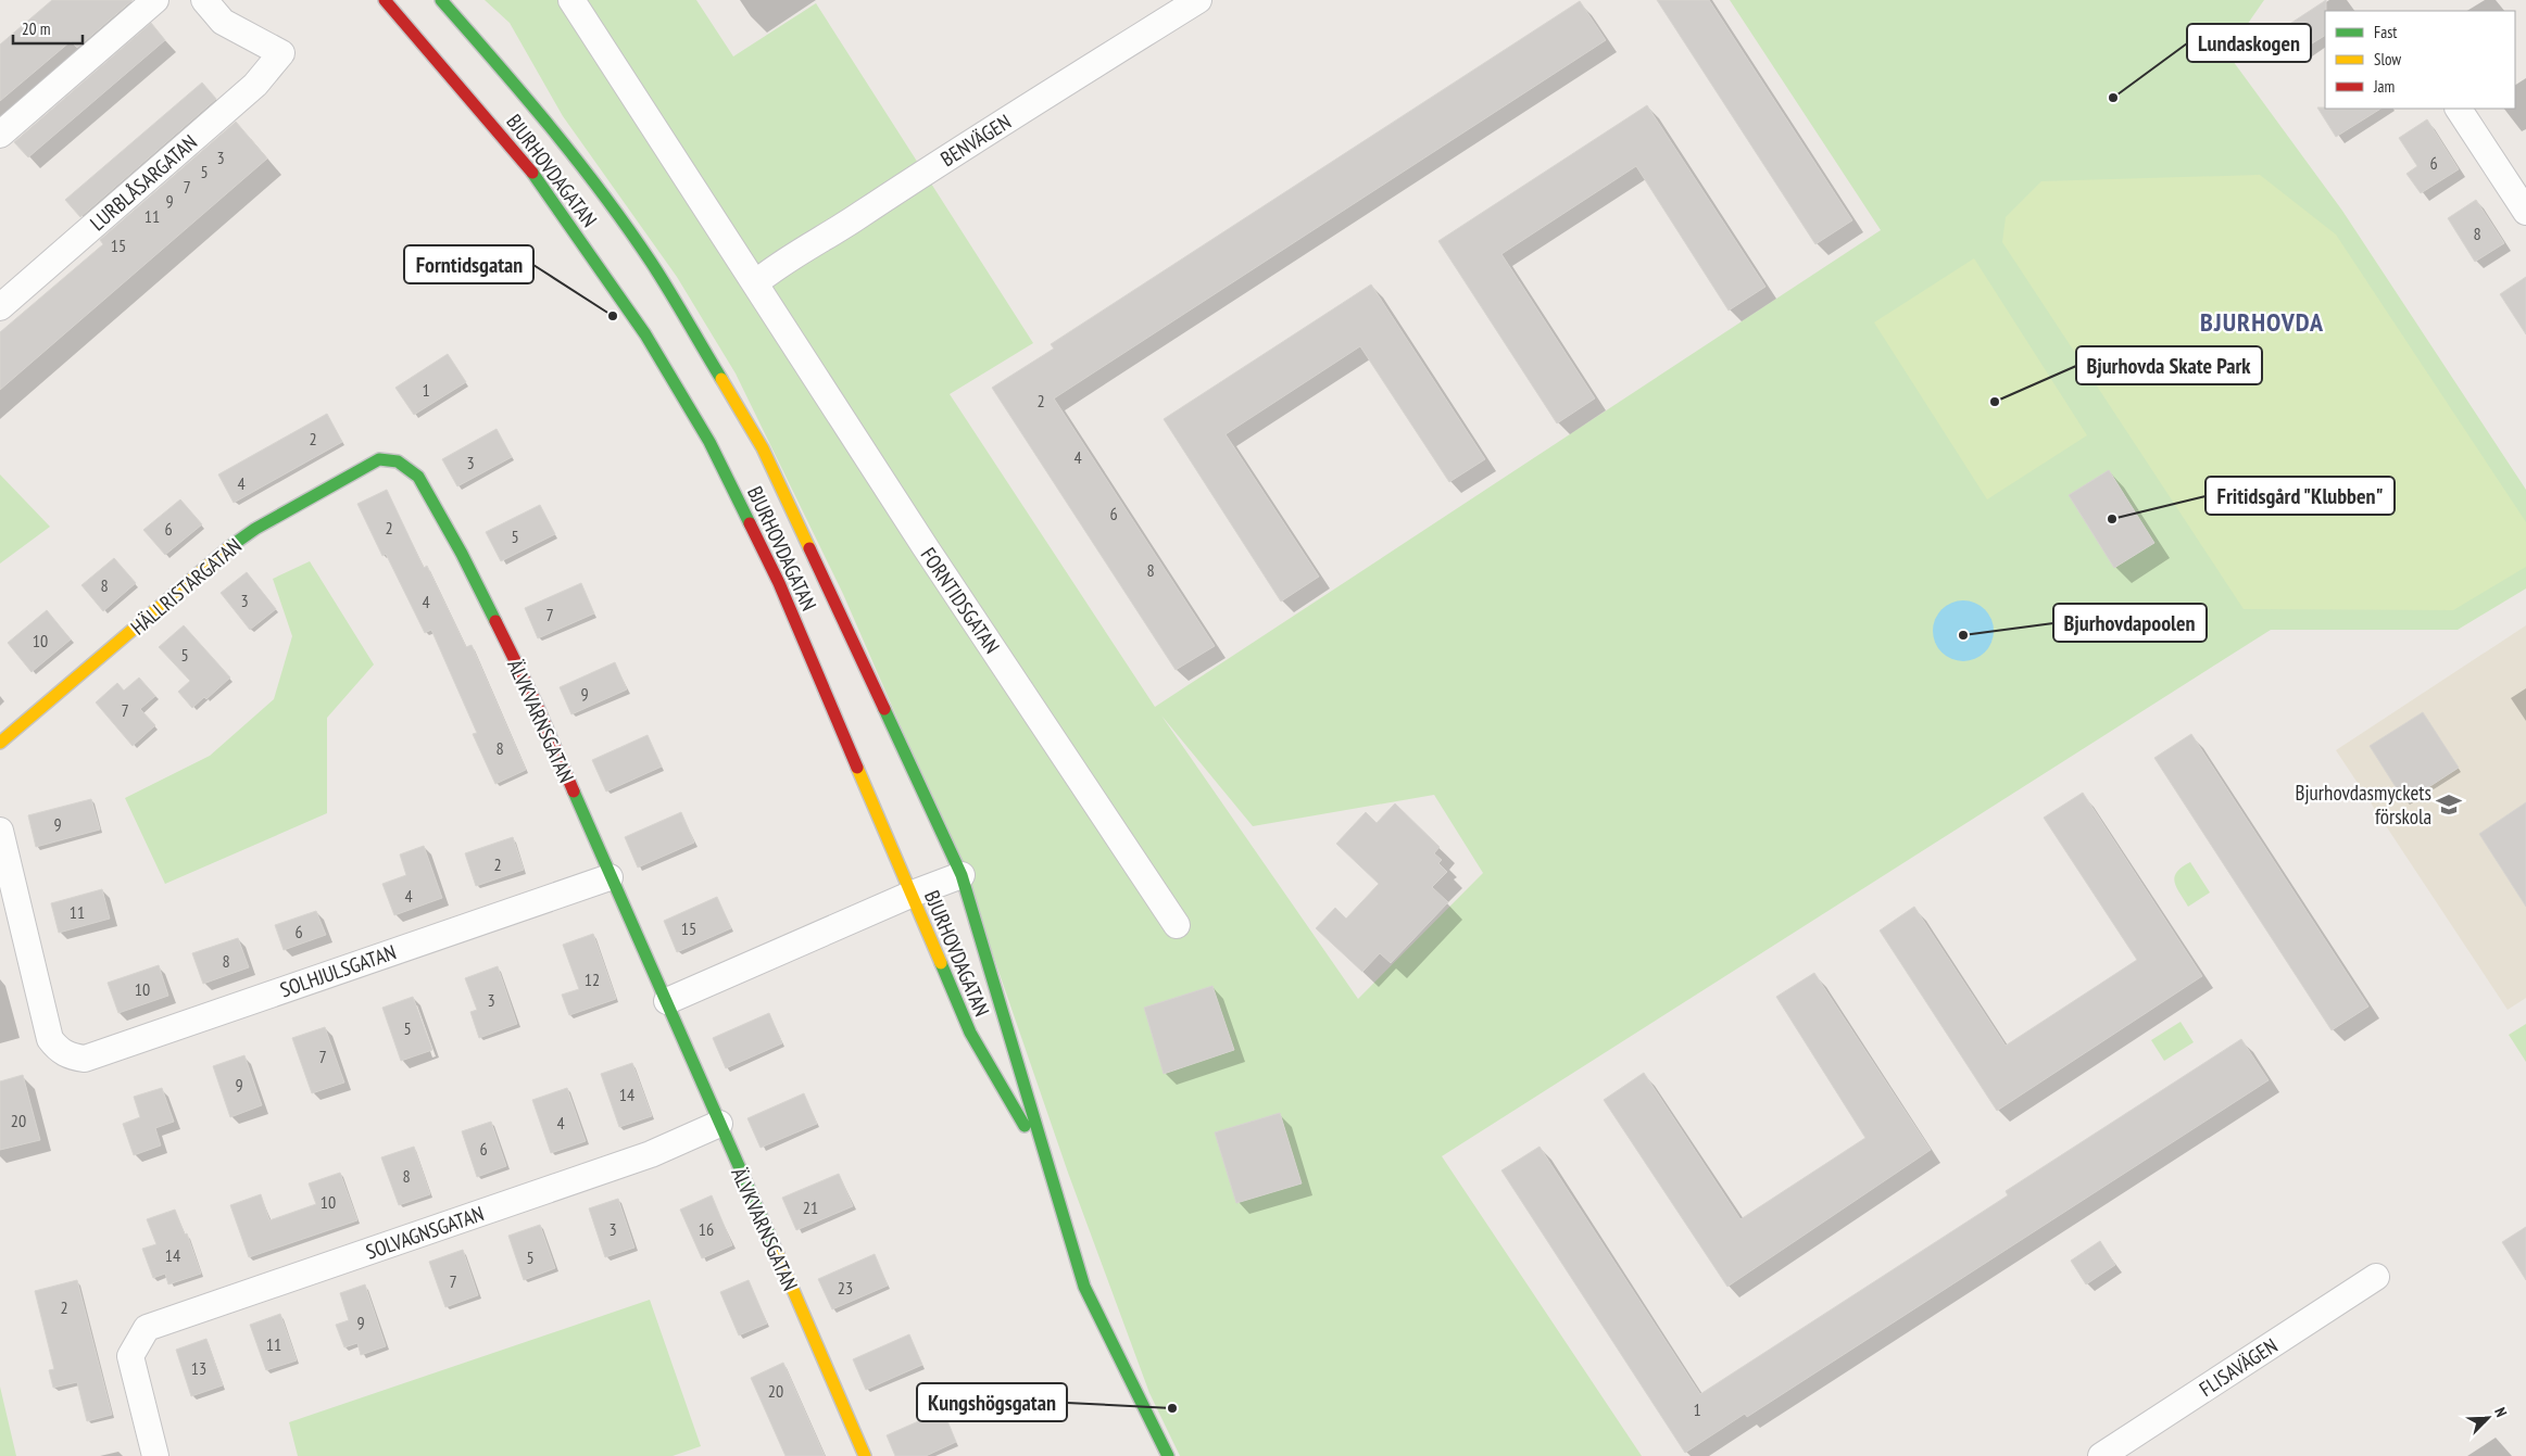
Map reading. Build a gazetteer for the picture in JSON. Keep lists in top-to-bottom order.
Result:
{
  "streets": {
    "main road": ["BJURHOVDAGATAN", "HÄLLRISTARGATAN", "ÄLVKVARNSGATAN"],
    "street": [
      "BENVÄGEN",
      "LURBLÅSARGATAN",
      "FORNTIDSGATAN",
      "SOLHJULSGATAN",
      "SOLVAGNSGATAN",
      "FLISAVÄGEN"
    ]
  },
  "crossings": [
    ["BENVÄGEN", "FORNTIDSGATAN"],
    ["HÄLLRISTARGATAN", "ÄLVKVARNSGATAN"],
    ["ÄLVKVARNSGATAN", "SOLHJULSGATAN"],
    ["ÄLVKVARNSGATAN", "SOLVAGNSGATAN"]
  ],
  "districts": ["BJURHOVDA"],
  "places": {
    "other": [
      "Lundaskogen",
      "Forntidsgatan",
      "Bjurhovda Skate Park",
      "Fritidsgård \"Klubben\"",
      "Bjurhovdapoolen",
      "Kungshögsgatan"
    ],
    "school or university": ["Bjurhovdasmyckets förskola"]
  },
  "house_numbers": [
    "3",
    "6",
    "5",
    "7",
    "9",
    "11",
    "8",
    "15",
    "1",
    "2",
    "2",
    "4",
    "3",
    "4",
    "6",
    "2",
    "6",
    "5",
    "8",
    "8",
    "3",
    "4",
    "7",
    "10",
    "5",
    "9",
    "7",
    "8",
    "9",
    "2",
    "4",
    "11",
    "15",
    "6",
    "8",
    "12",
    "10",
    "3",
    "5",
    "7",
    "9",
    "14",
    "20",
    "4",
    "6",
    "8",
    "10",
    "21",
    "3",
    "16",
    "14",
    "5",
    "7",
    "23",
    "2",
    "9",
    "11",
    "13",
    "20",
    "1"
  ],
  "legend": ["Fast", "Slow", "Jam"],
  "scale_bar": "20 m",
  "north": "top right"
}
